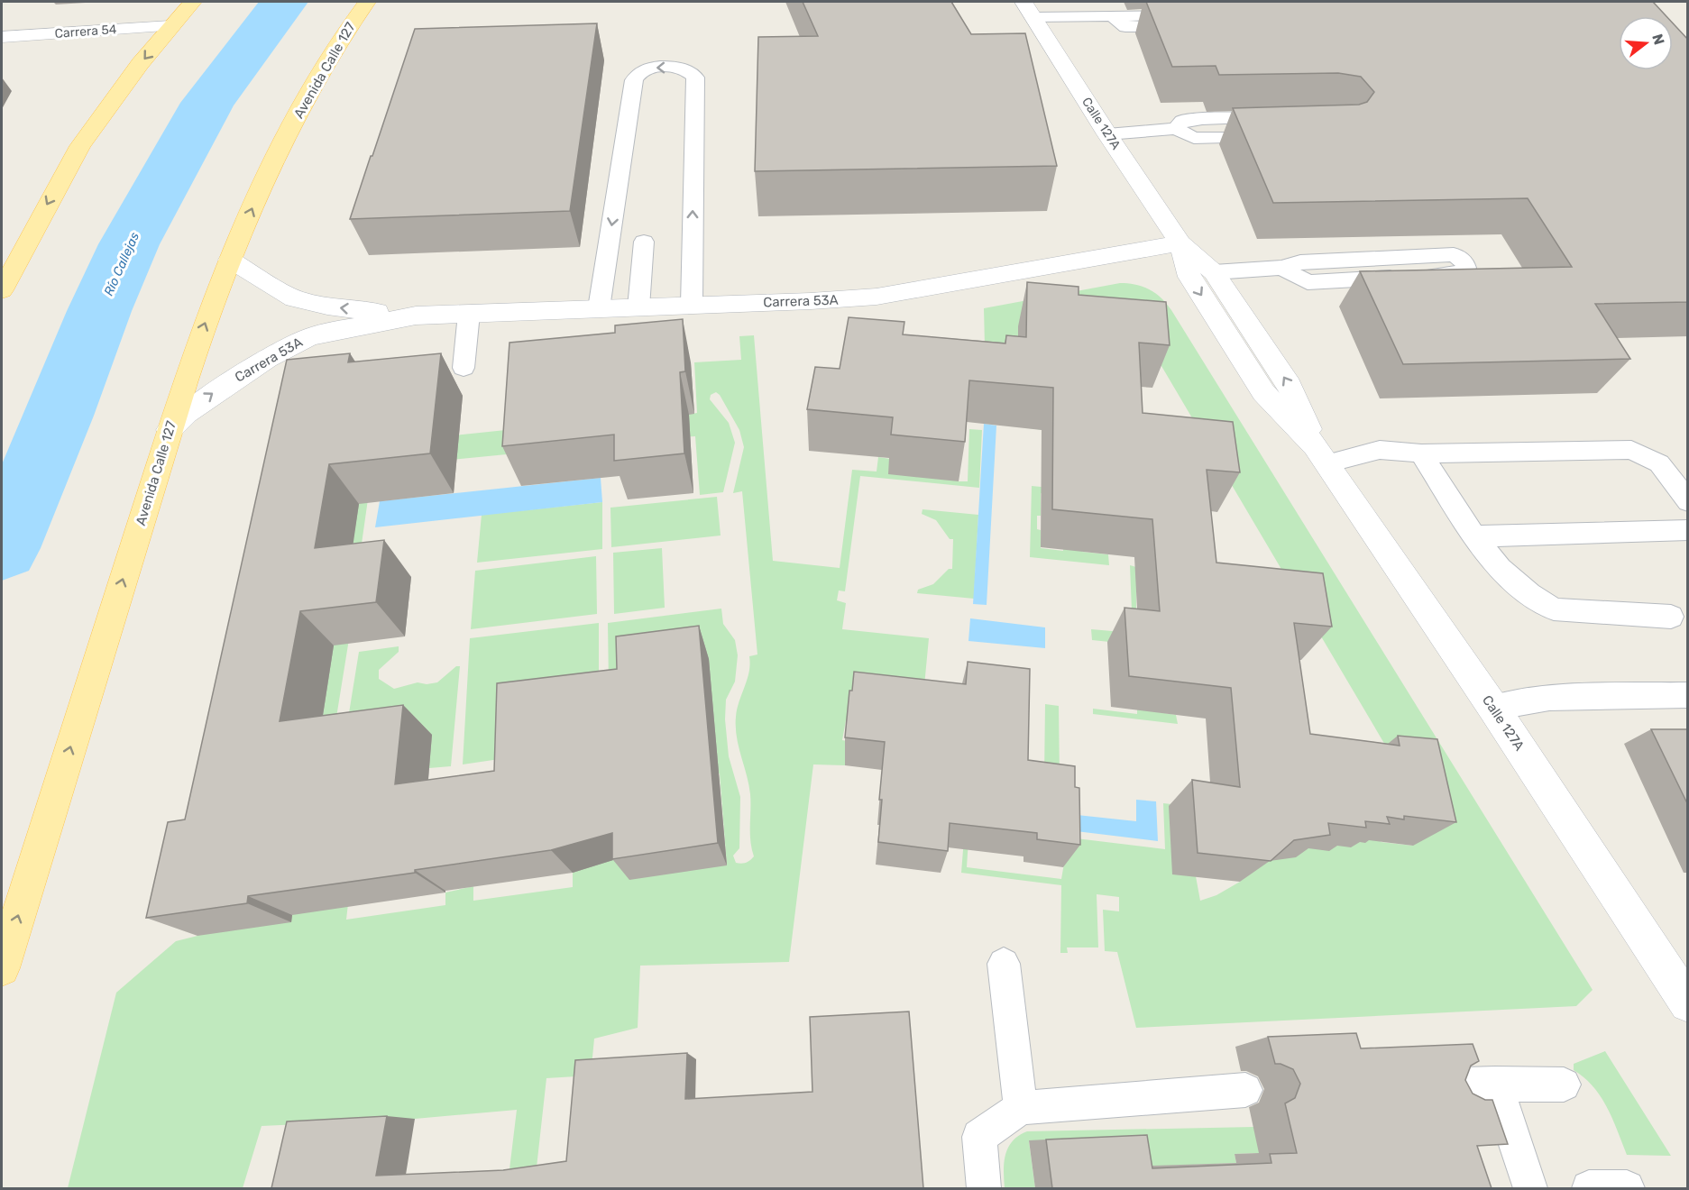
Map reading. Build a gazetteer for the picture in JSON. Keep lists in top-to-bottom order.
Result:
{
  "streets": {
    "main road": ["Avenida Calle 127"],
    "street": ["Carrera 54", "Calle 127A", "Carrera 53A"]
  },
  "crossings": [
    ["Avenida Calle 127", "Carrera 53A"],
    ["Calle 127A", "Carrera 53A"]
  ],
  "water": ["Río Callejas"],
  "north": "right"
}
